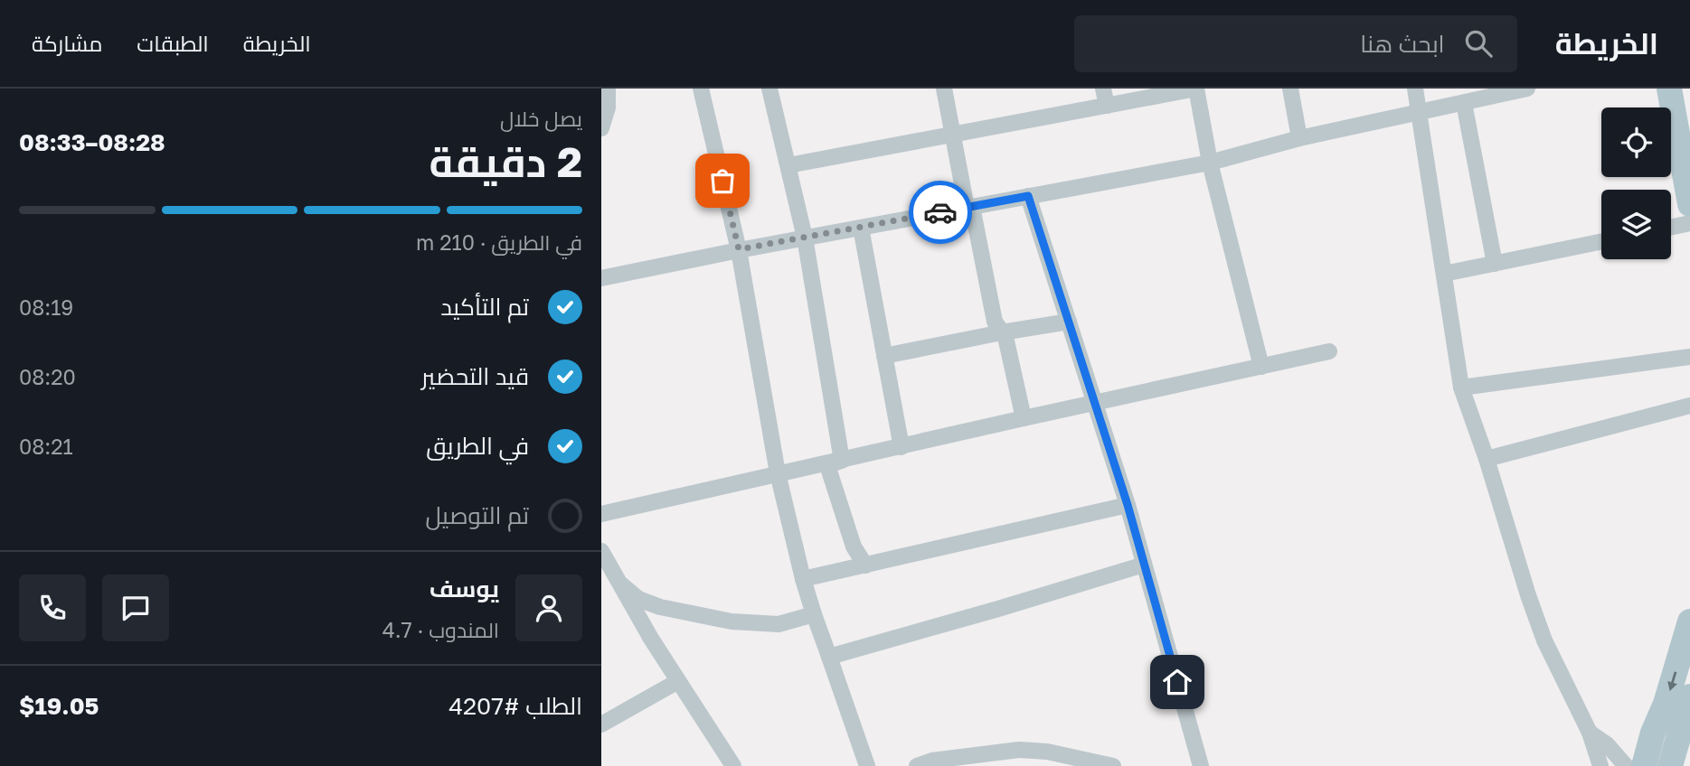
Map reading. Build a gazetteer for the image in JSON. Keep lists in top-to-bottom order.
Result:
{
  "page": {
    "header": "الخريطة",
    "search": "ابحث هنا",
    "nav": ["الخريطة", "الطبقات", "مشاركة"],
    "heading": ["2 دقيقة", "يصل خلال", "08:28–08:33"],
    "panel": [
      "يوسف",
      "المندوب · 4.7",
      "الطلب #4207",
      "$19.05"
    ],
    "bar": "في الطريق · 210 m",
    "list": [
      ["تم التأكيد", "08:19"],
      ["قيد التحضير", "08:20"],
      ["في الطريق", "08:21"],
      "تم التوصيل"
    ]
  }
}
